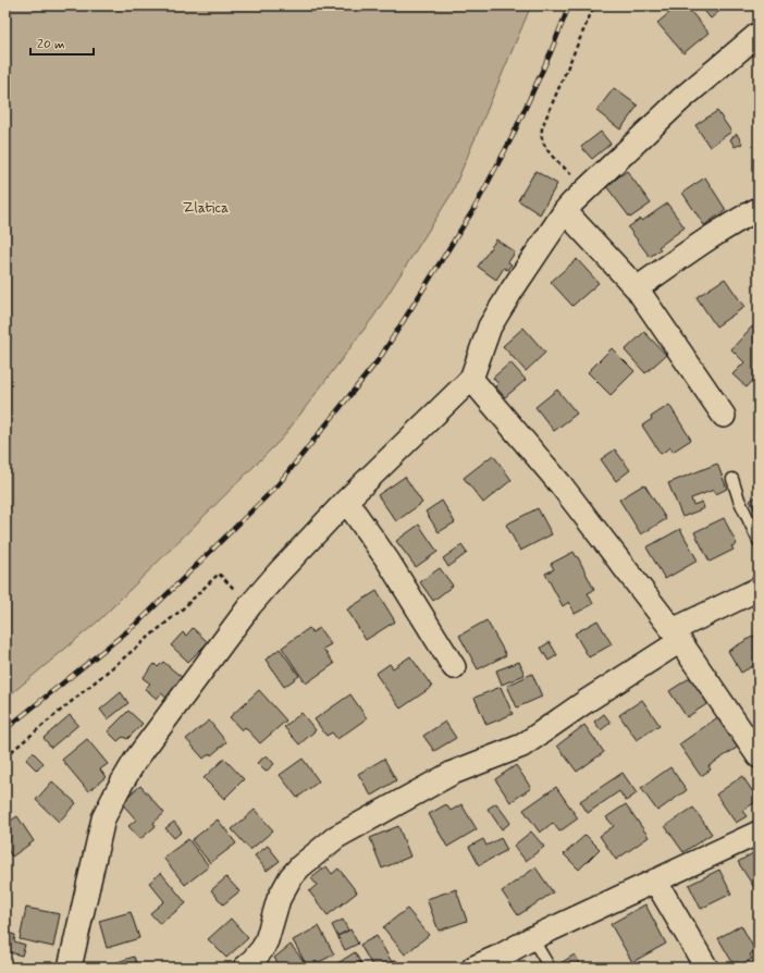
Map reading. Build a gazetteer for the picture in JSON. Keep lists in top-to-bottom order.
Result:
{
  "parks": ["Zlatica"],
  "scale_bar": "20 m"
}
